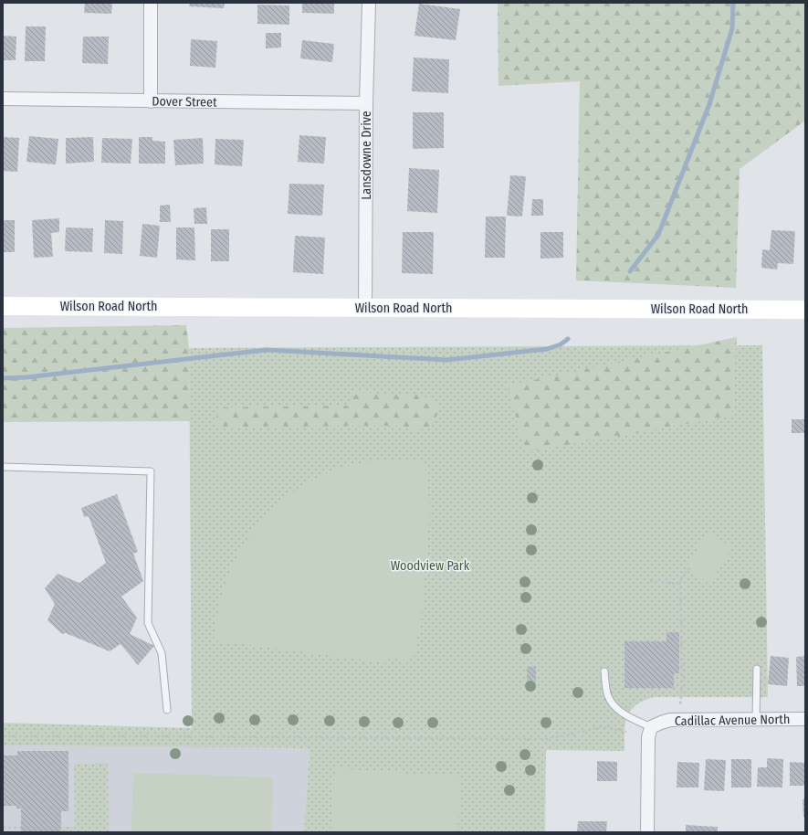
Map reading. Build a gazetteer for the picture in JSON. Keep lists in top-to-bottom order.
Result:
{
  "streets": {
    "main road": ["Wilson Road North"],
    "street": ["Dover Street", "Lansdowne Drive", "Cadillac Avenue North"]
  },
  "crossings": [
    ["Dover Street", "Lansdowne Drive"],
    ["Lansdowne Drive", "Wilson Road North"]
  ],
  "parks": ["Woodview Park"]
}
